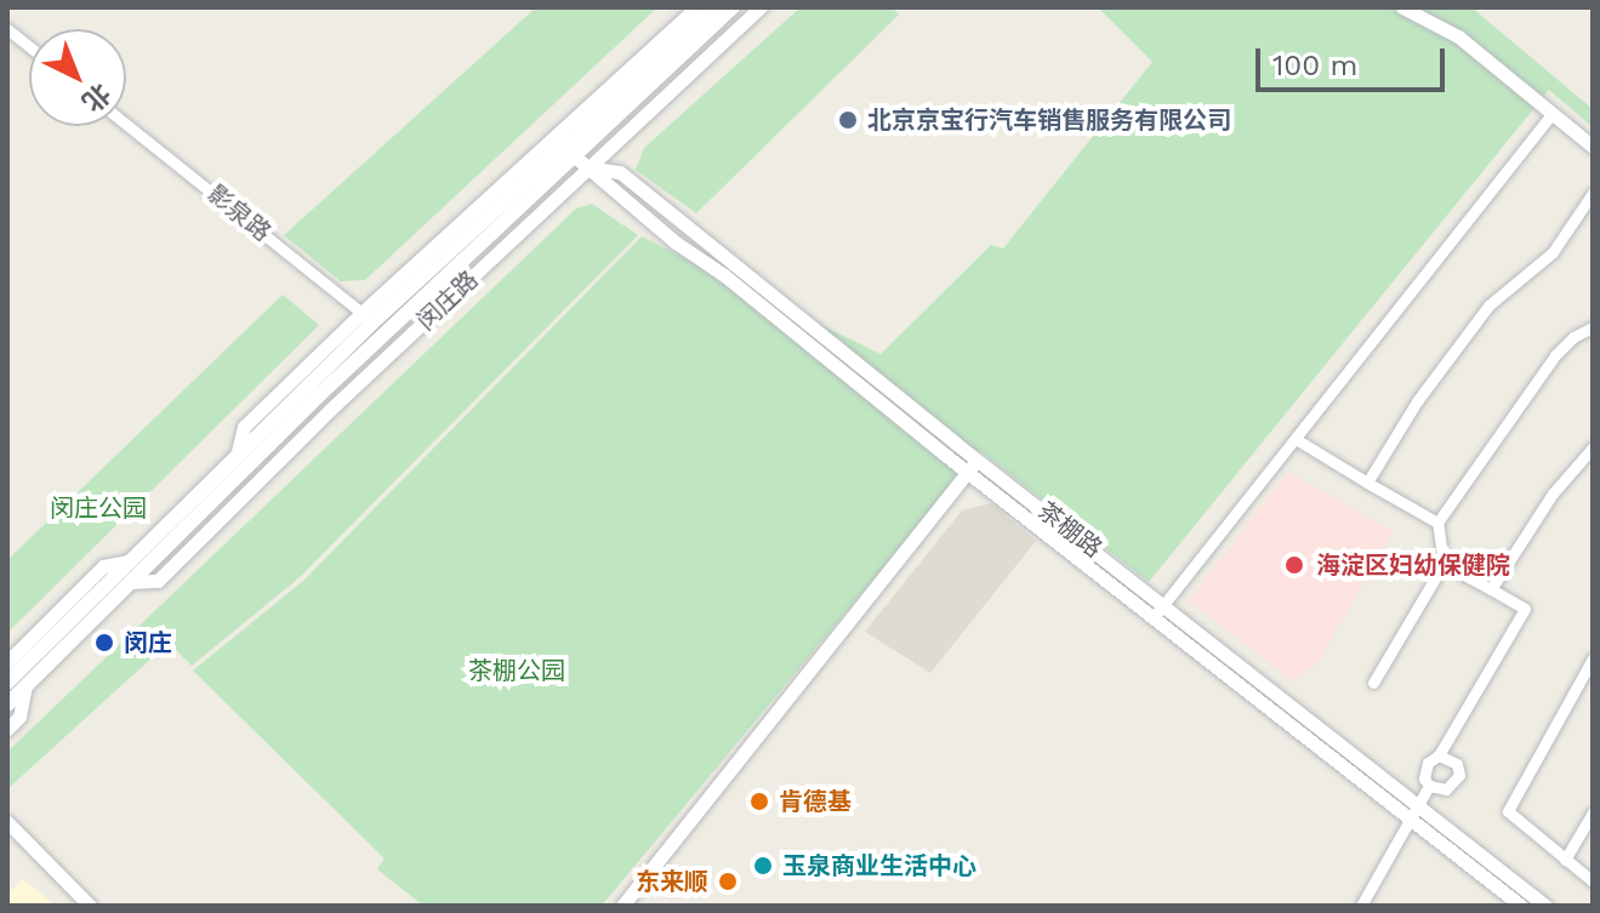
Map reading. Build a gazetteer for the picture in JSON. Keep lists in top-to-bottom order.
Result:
{
  "streets": {
    "main road": ["闵庄路"],
    "street": ["影泉路", "茶棚路"]
  },
  "crossings": [
    ["影泉路", "闵庄路"],
    ["闵庄路", "茶棚路"]
  ],
  "parks": ["闵庄公园", "茶棚公园"],
  "places": [
    "北京京宝行汽车销售服务有限公司",
    "海淀区妇幼保健院",
    "闵庄",
    "肯德基",
    "玉泉商业生活中心",
    "东来顺"
  ],
  "scale_bar": "100 m",
  "north": "bottom right"
}
